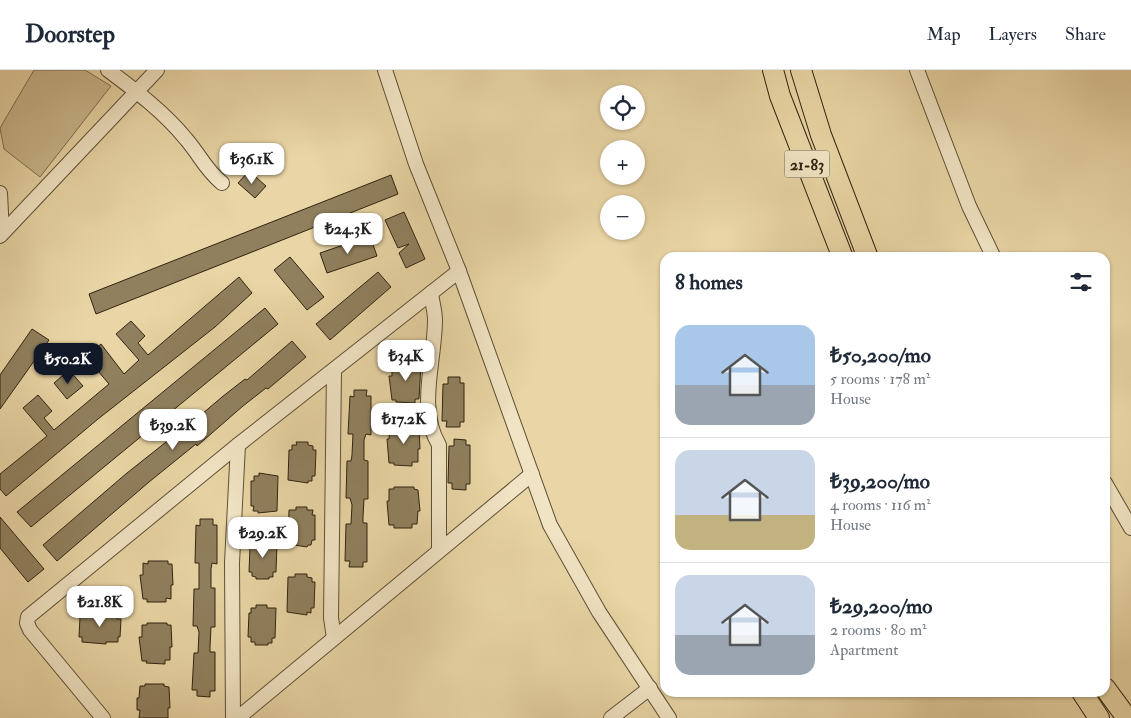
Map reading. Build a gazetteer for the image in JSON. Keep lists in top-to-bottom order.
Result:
{
  "streets": {
    "highway": ["21-83"]
  },
  "page": {
    "header": "Doorstep",
    "nav": ["Map", "Layers", "Share"],
    "map_buttons": ["+", "−"],
    "price": [
      "₺36.1K",
      "₺24.3K",
      "₺34K",
      "₺50.2K",
      "₺17.2K",
      "₺39.2K",
      "₺29.2K",
      "₺21.8K"
    ],
    "heading": "8 homes",
    "list": [
      {
        "name": "₺50,200/mo",
        "note": "5 rooms · 178 m² · House"
      },
      {
        "name": "₺39,200/mo",
        "note": "4 rooms · 116 m² · House"
      },
      {
        "name": "₺29,200/mo",
        "note": "2 rooms · 80 m² · Apartment"
      }
    ]
  }
}
